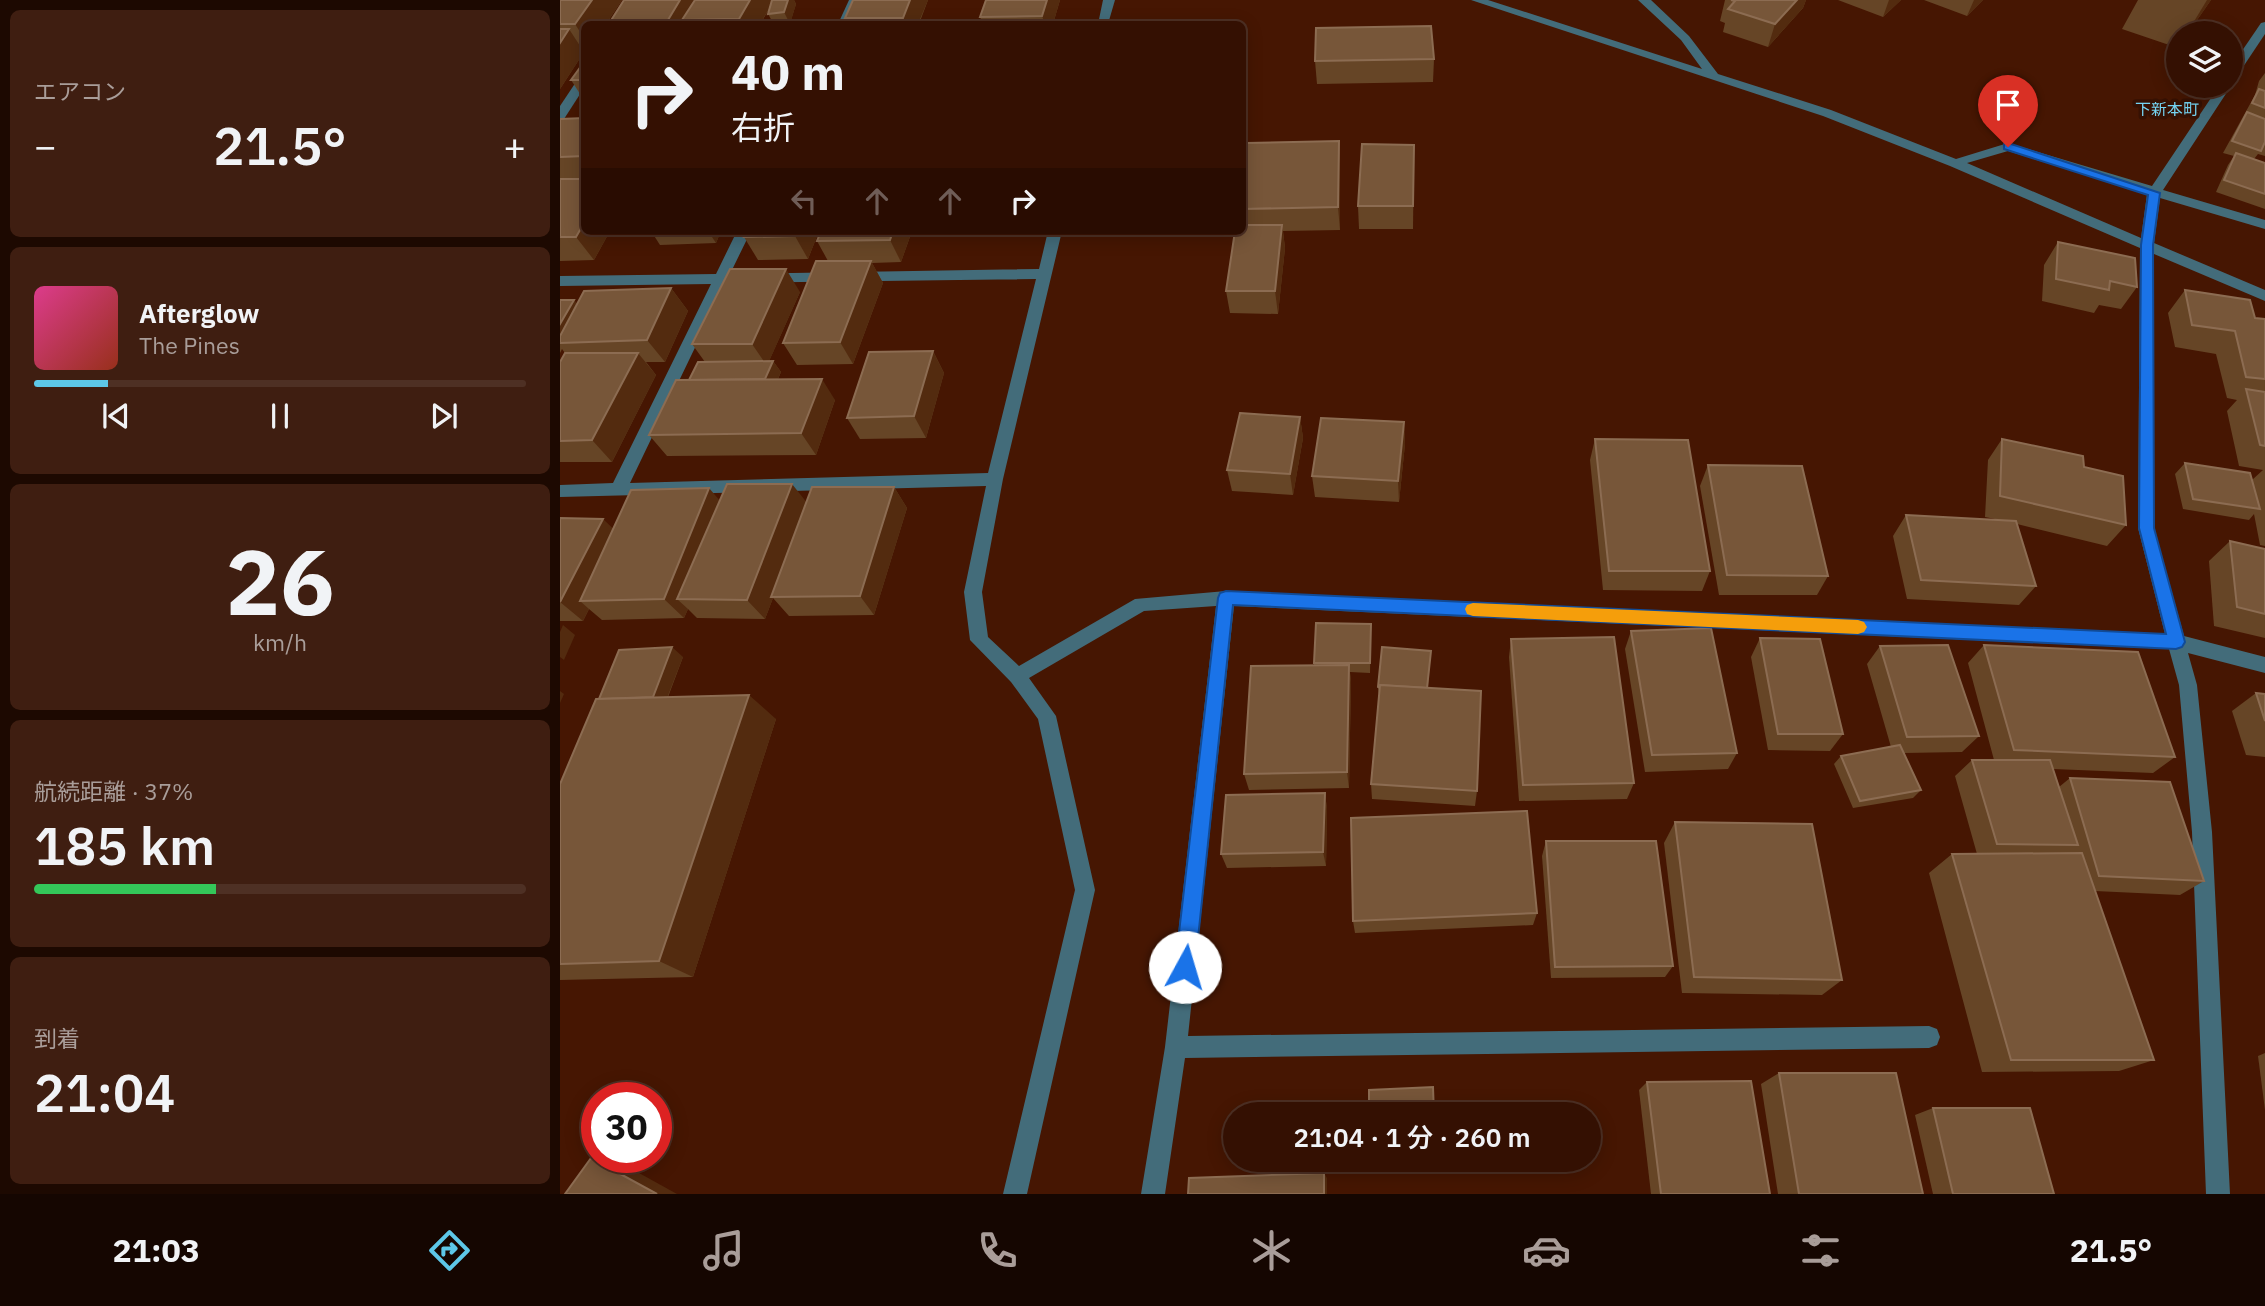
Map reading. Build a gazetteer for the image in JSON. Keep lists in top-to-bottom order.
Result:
{
  "districts": ["下新本町"],
  "page": {
    "tile": [
      "エアコン",
      ["26", "km/h"],
      ["航続距離 · 37%", "185 km"],
      ["到着", "21:04"]
    ],
    "turn": ["40 m", "右折"],
    "heat": ["−", "21.5°", "+"],
    "song": ["Afterglow", "The Pines"],
    "limit": "30",
    "trip": "21:04 · 1 分 · 260 m",
    "tabs": ["21:03", "21.5°"]
  }
}
